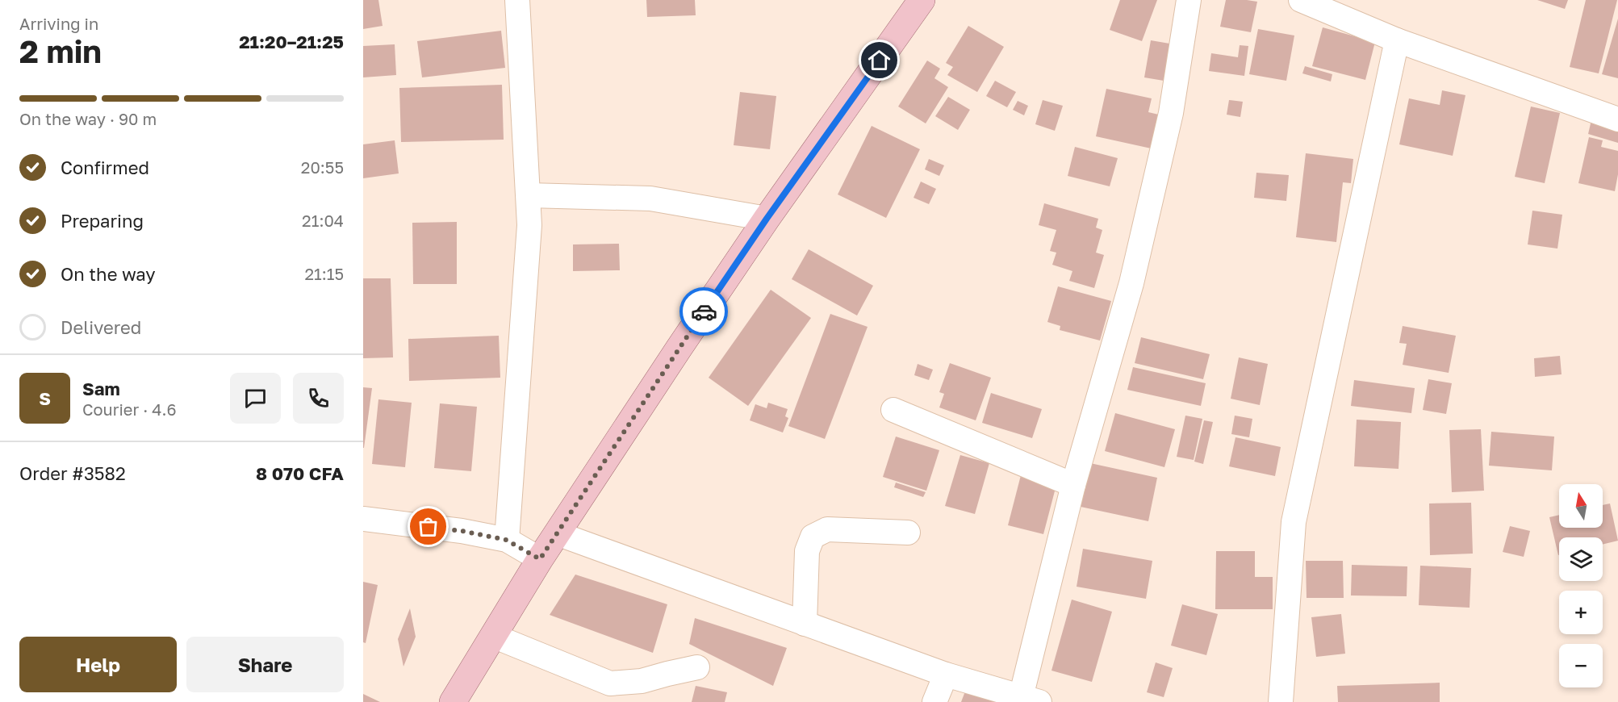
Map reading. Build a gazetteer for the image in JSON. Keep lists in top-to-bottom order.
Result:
{
  "north": "top",
  "page": {
    "heading": ["2 min", "Arriving in", "21:20–21:25"],
    "panel": [
      "Sam",
      "Courier · 4.6",
      "Order #3582",
      "8 070 CFA"
    ],
    "bar": "On the way · 90 m",
    "list": [
      ["Confirmed", "20:55"],
      ["Preparing", "21:04"],
      ["On the way", "21:15"],
      "Delivered"
    ],
    "round": "S",
    "map_buttons": ["+", "−"],
    "buttons": ["Help", "Share"]
  }
}
